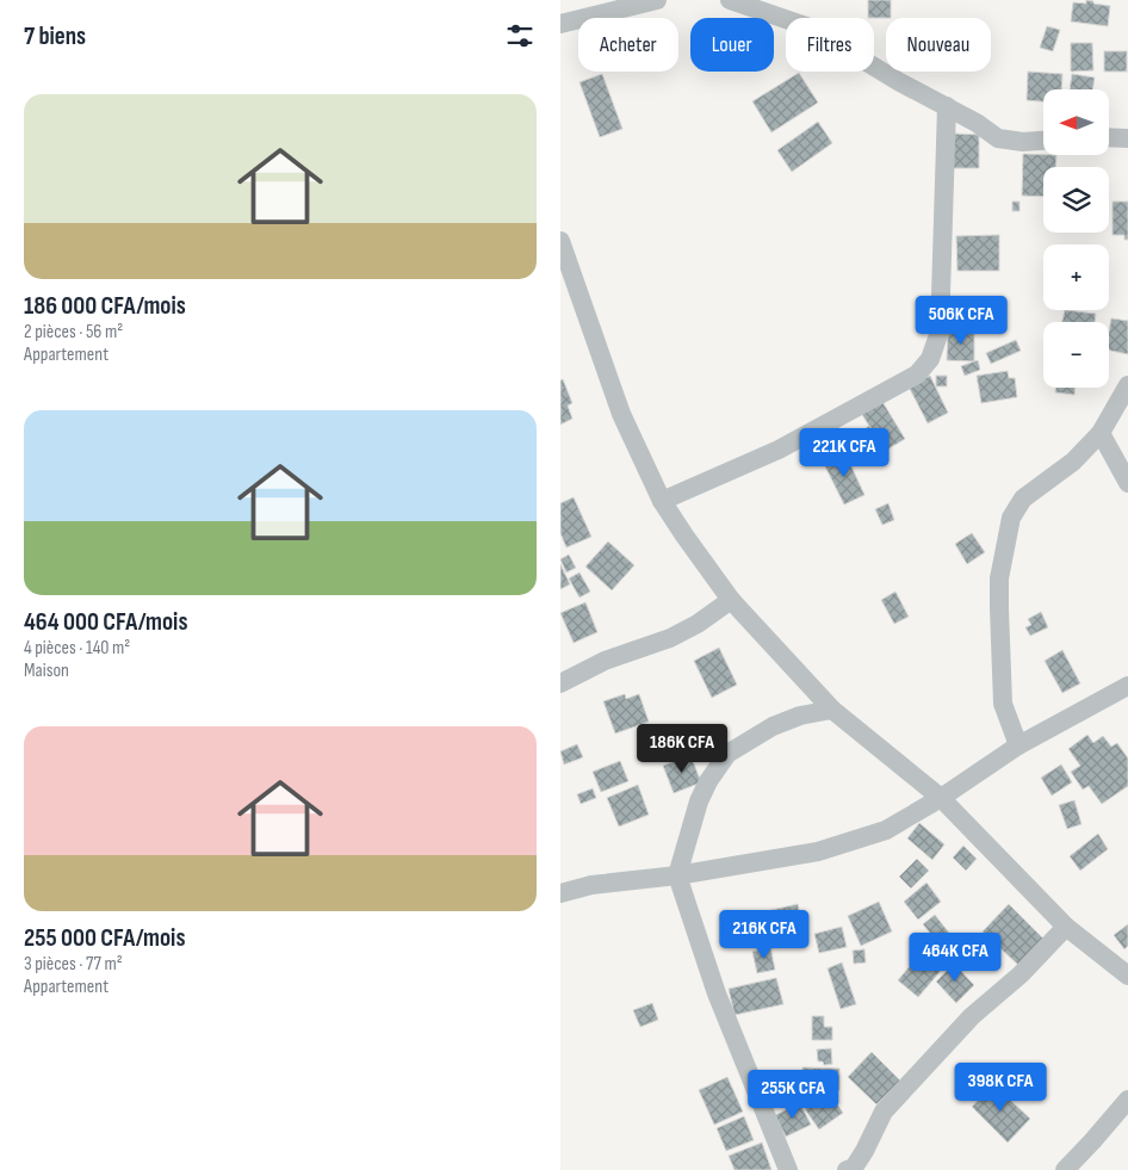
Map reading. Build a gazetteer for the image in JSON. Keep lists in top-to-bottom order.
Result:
{
  "north": "left",
  "page": {
    "heading": "7 biens",
    "chip": [
      "Acheter",
      "Louer",
      "Filtres",
      "Nouveau"
    ],
    "list": [
      {
        "name": "186 000 CFA/mois",
        "note": "2 pièces · 56 m² · Appartement"
      },
      {
        "name": "464 000 CFA/mois",
        "note": "4 pièces · 140 m² · Maison"
      },
      {
        "name": "255 000 CFA/mois",
        "note": "3 pièces · 77 m² · Appartement"
      }
    ],
    "map_buttons": ["+", "−"],
    "price": [
      "506K CFA",
      "221K CFA",
      "186K CFA",
      "216K CFA",
      "464K CFA",
      "398K CFA",
      "255K CFA"
    ]
  }
}
